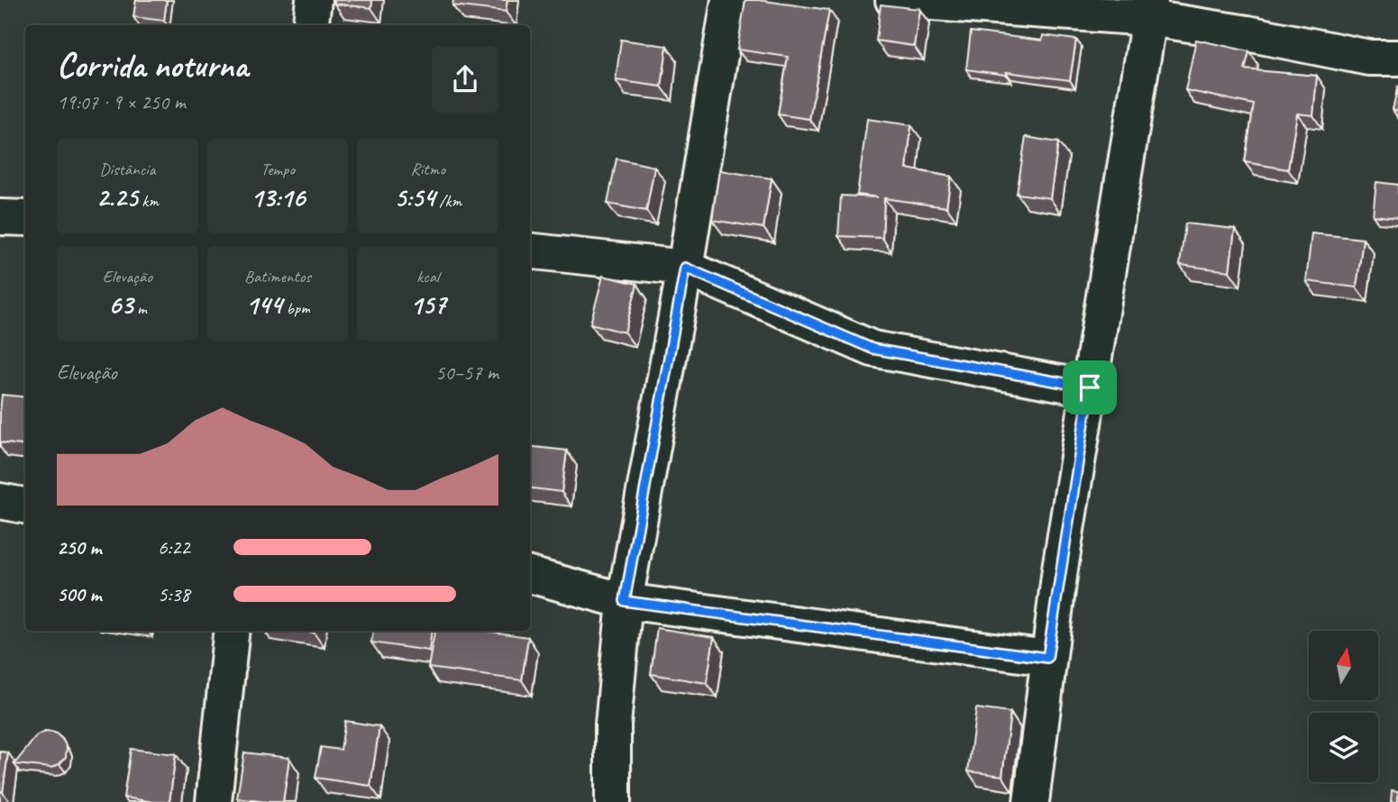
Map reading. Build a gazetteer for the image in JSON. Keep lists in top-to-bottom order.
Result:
{
  "north": "top",
  "page": {
    "heading": ["Corrida noturna", "19:07 · 9 × 250 m"],
    "stats": [
      ["Distância", "2.25 km"],
      ["Tempo", "13:16"],
      ["Ritmo", "5:54 /km"],
      ["Elevação", "63 m"],
      ["Batimentos", "144 bpm"],
      ["kcal", "157"]
    ],
    "chart": ["Elevação", "50–57 m"],
    "list": [
      {
        "name": "250 m",
        "note": "6:22"
      },
      {
        "name": "500 m",
        "note": "5:38"
      }
    ]
  }
}
